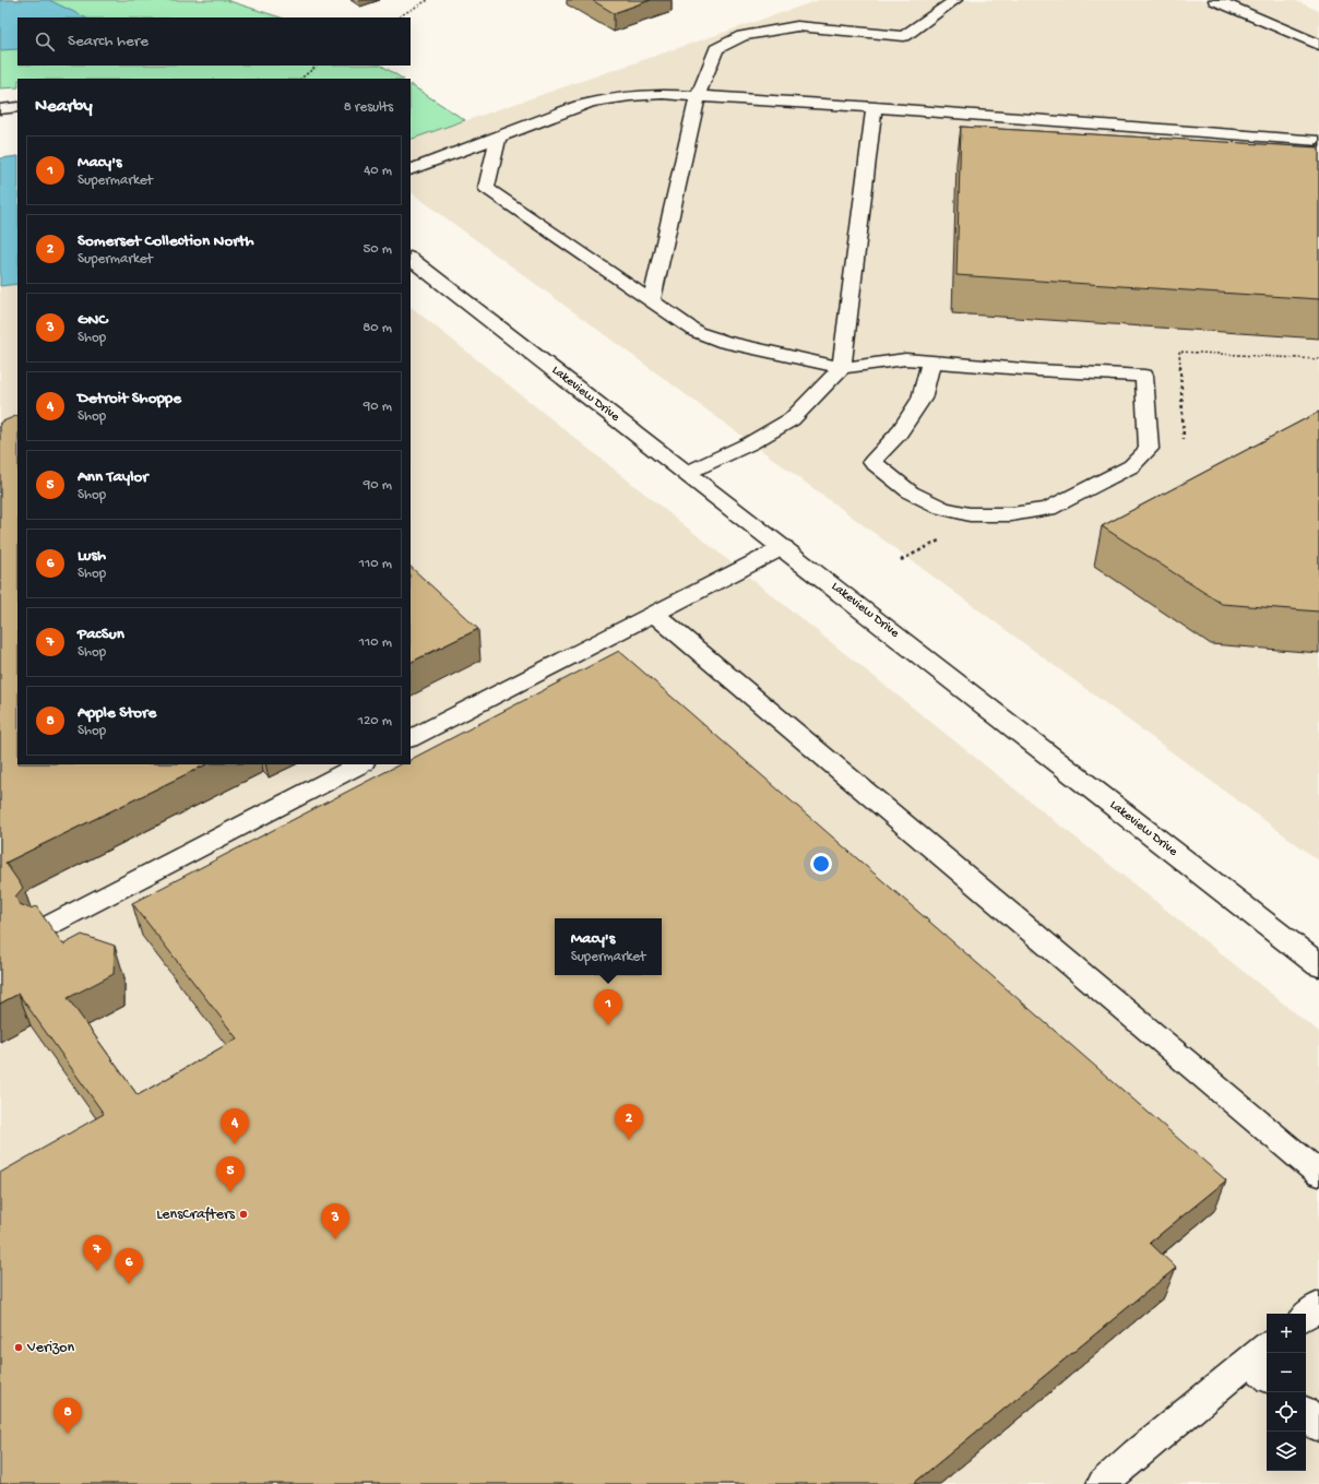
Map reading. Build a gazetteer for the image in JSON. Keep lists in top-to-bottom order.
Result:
{
  "streets": {
    "street": ["Lakeview Drive"]
  },
  "places": ["LensCrafters", "Verizon"],
  "page": {
    "search": "Search here",
    "heading": ["Nearby", "8 results"],
    "list": [
      {
        "mark": "1",
        "name": "Macy's",
        "note": "Supermarket",
        "value": "40 m"
      },
      {
        "mark": "2",
        "name": "Somerset Collection North",
        "note": "Supermarket",
        "value": "50 m"
      },
      {
        "mark": "3",
        "name": "GNC",
        "note": "Shop",
        "value": "80 m"
      },
      {
        "mark": "4",
        "name": "Detroit Shoppe",
        "note": "Shop",
        "value": "90 m"
      },
      {
        "mark": "5",
        "name": "Ann Taylor",
        "note": "Shop",
        "value": "90 m"
      },
      {
        "mark": "6",
        "name": "Lush",
        "note": "Shop",
        "value": "110 m"
      },
      {
        "mark": "7",
        "name": "PacSun",
        "note": "Shop",
        "value": "110 m"
      },
      {
        "mark": "8",
        "name": "Apple Store",
        "note": "Shop",
        "value": "120 m"
      }
    ],
    "popup": ["Macy's", "Supermarket"],
    "pins": [
      "1",
      "2",
      "4",
      "5",
      "3",
      "7",
      "6",
      "8"
    ],
    "map_buttons": ["+", "−"]
  }
}
